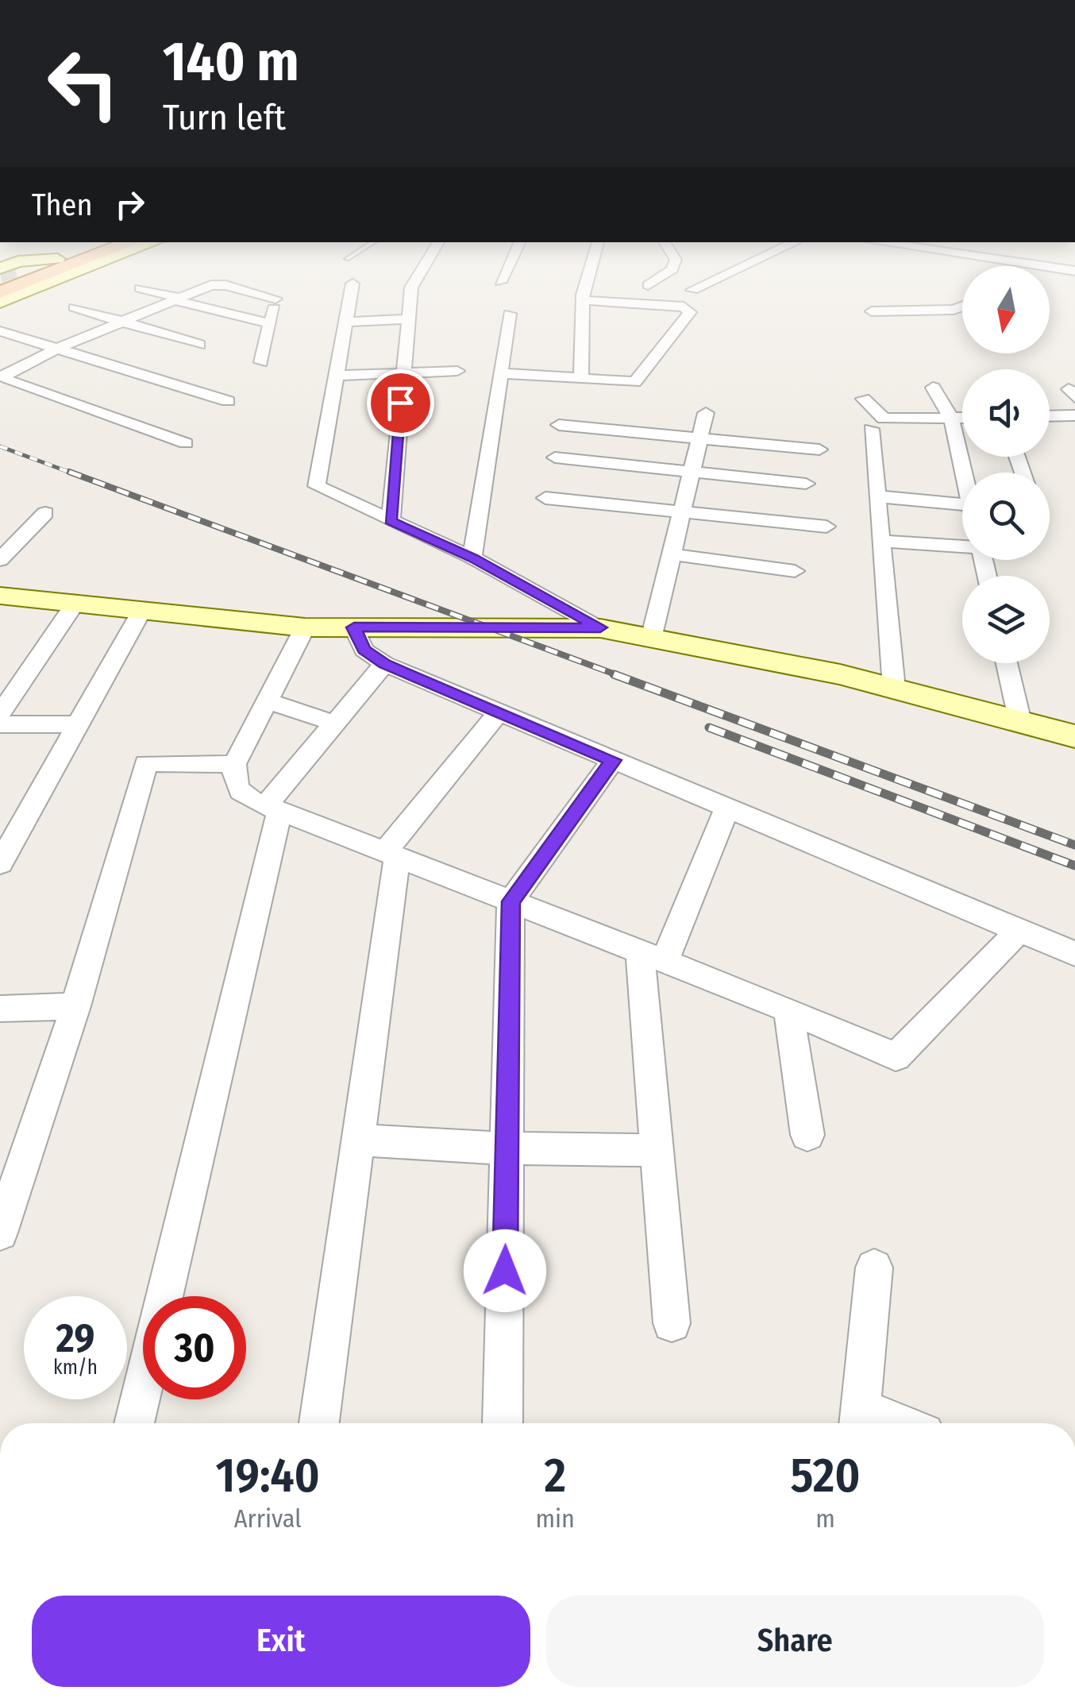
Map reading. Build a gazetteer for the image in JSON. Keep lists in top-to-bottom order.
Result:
{
  "north": "bottom",
  "page": {
    "turn": ["140 m", "Turn left"],
    "then": "Then",
    "speed": "29 km/h",
    "limit": "30",
    "eta": [
      "19:40",
      "Arrival",
      "2",
      "min",
      "520",
      "m"
    ],
    "buttons": ["Exit", "Share"]
  }
}
